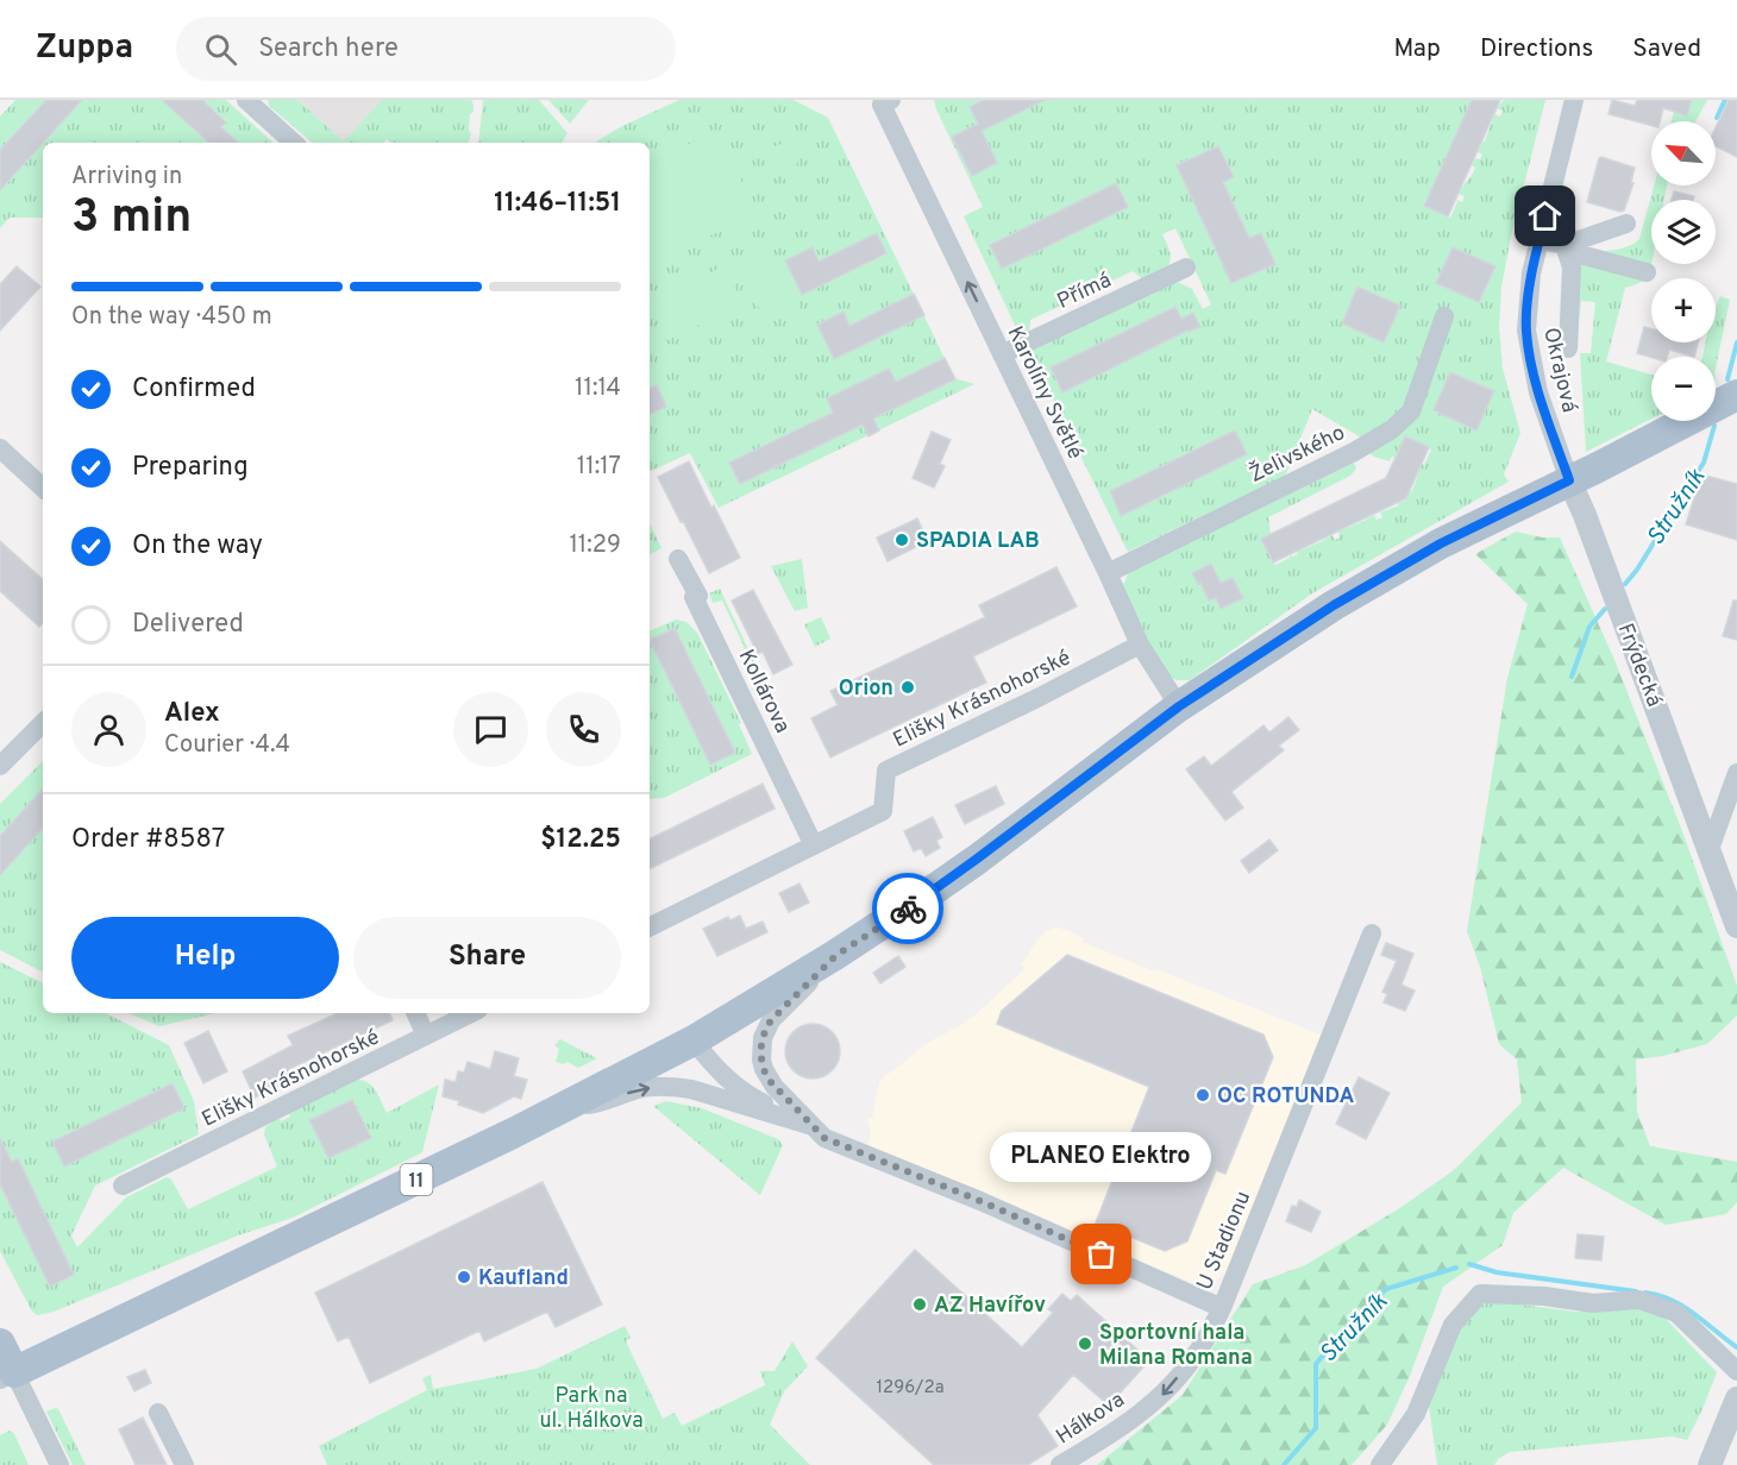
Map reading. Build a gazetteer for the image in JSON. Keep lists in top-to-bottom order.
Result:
{
  "streets": {
    "main road": ["11"],
    "street": [
      "Přímá",
      "Okrajová",
      "Karolíny Světlé",
      "Želivského",
      "Frýdecká",
      "Kollárova",
      "Elišky Krásnohorské",
      "U Stadionu",
      "Hálkova"
    ]
  },
  "crossings": [
    ["Přímá", "Karolíny Světlé"],
    ["Okrajová", "Frýdecká"],
    ["Okrajová", "11"],
    ["Karolíny Světlé", "Želivského"],
    ["Karolíny Světlé", "Elišky Krásnohorské"],
    ["Karolíny Světlé", "11"],
    ["Frýdecká", "11"],
    ["Kollárova", "Elišky Krásnohorské"],
    ["11", "U Stadionu"],
    ["U Stadionu", "Hálkova"]
  ],
  "one_way": ["Karolíny Světlé", "Hálkova"],
  "water": ["Stružník"],
  "parks": ["Park na ul. Hálkova"],
  "places": [
    "SPADIA LAB",
    "Orion",
    "OC ROTUNDA",
    "PLANEO Elektro",
    "Kaufland",
    "AZ Havířov",
    "Sportovní hala Milana Romana"
  ],
  "house_numbers": ["1296/2a"],
  "north": "top left",
  "page": {
    "header": "Zuppa",
    "search": "Search here",
    "nav": ["Map", "Directions", "Saved"],
    "map_buttons": ["+", "−"],
    "heading": ["3 min", "Arriving in", "11:46–11:51"],
    "panel": [
      "Alex",
      "Courier · 4.4",
      "Order #8587",
      "$12.25"
    ],
    "bar": "On the way · 450 m",
    "list": [
      ["Confirmed", "11:14"],
      ["Preparing", "11:17"],
      ["On the way", "11:29"],
      "Delivered"
    ],
    "buttons": ["Help", "Share"],
    "bubble": "PLANEO Elektro"
  }
}
